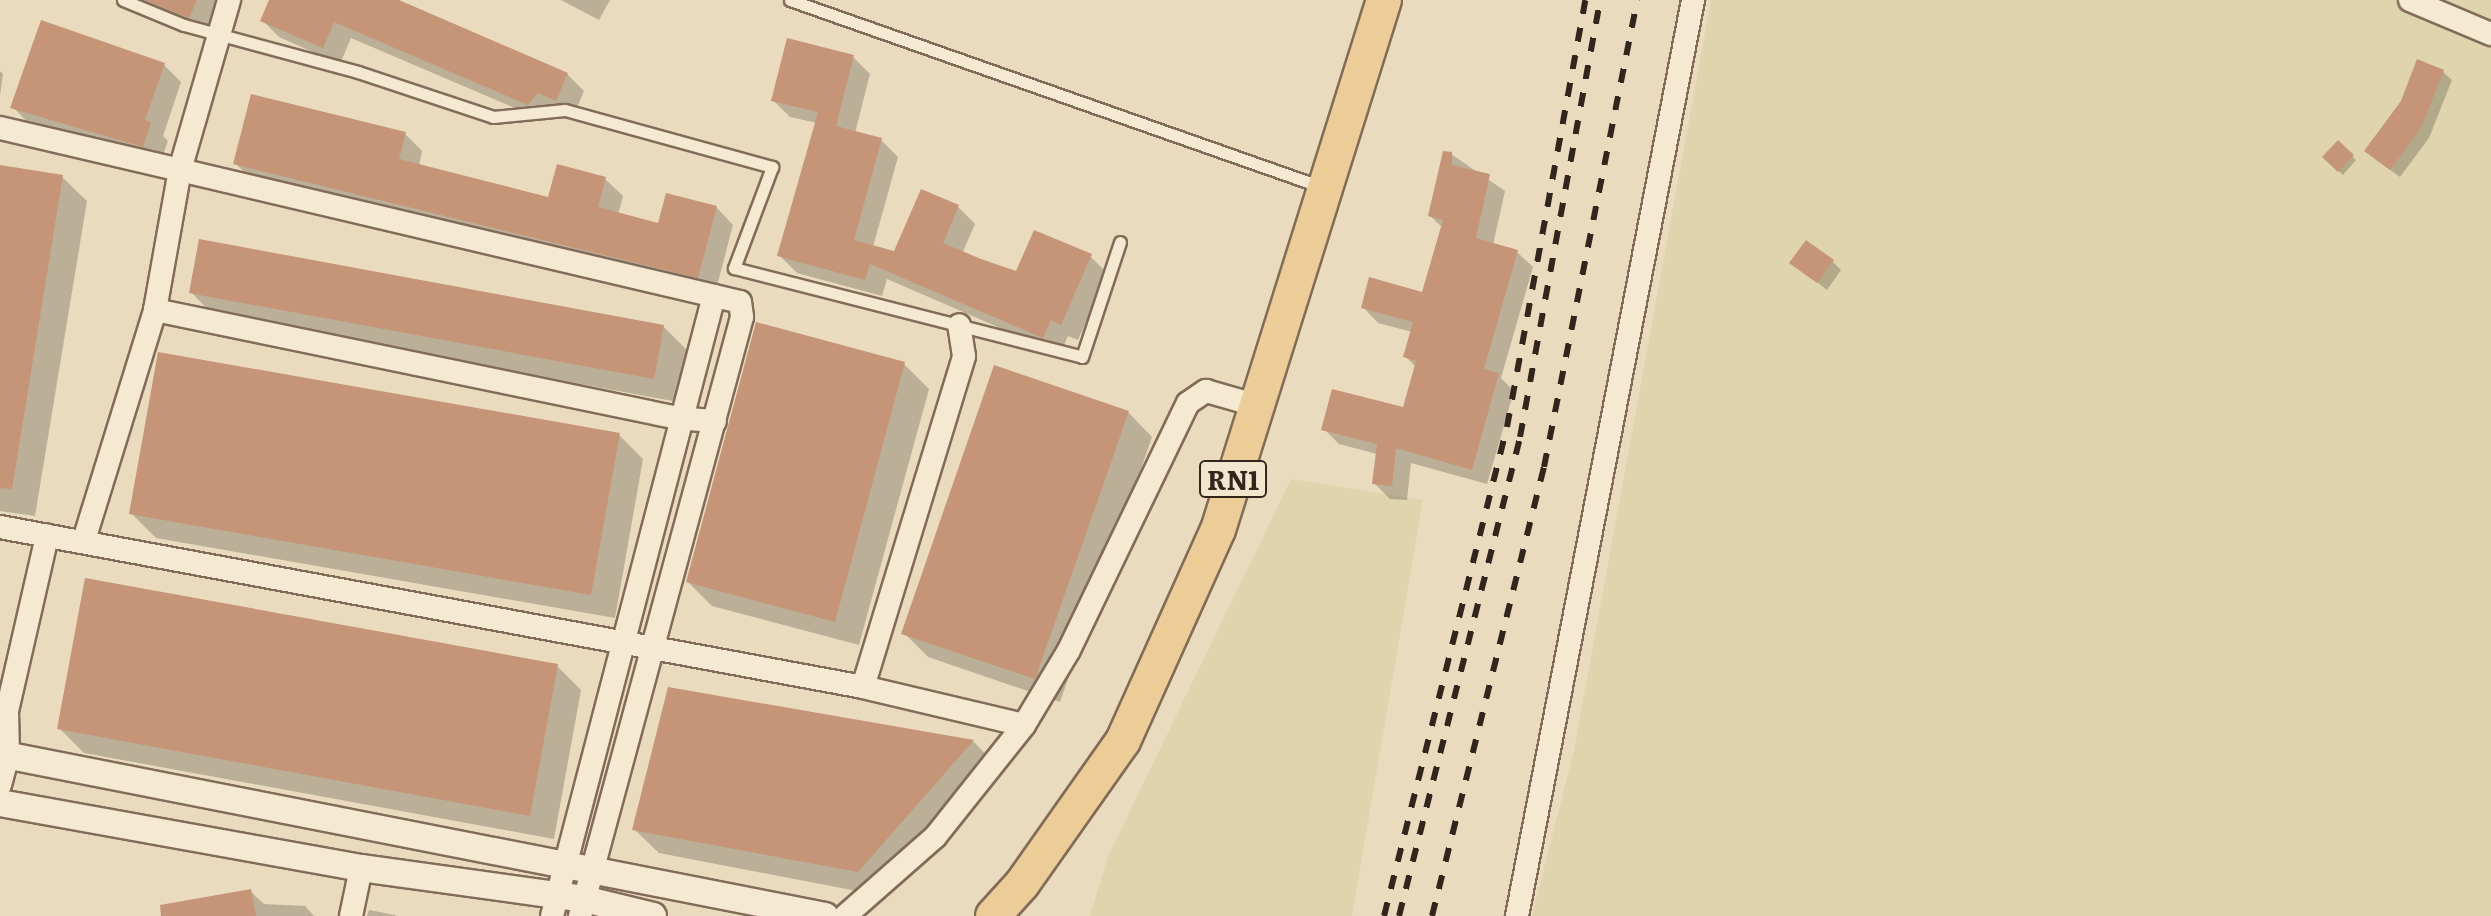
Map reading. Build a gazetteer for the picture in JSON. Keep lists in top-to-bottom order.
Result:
{
  "streets": {
    "main road": ["RN1"]
  }
}
